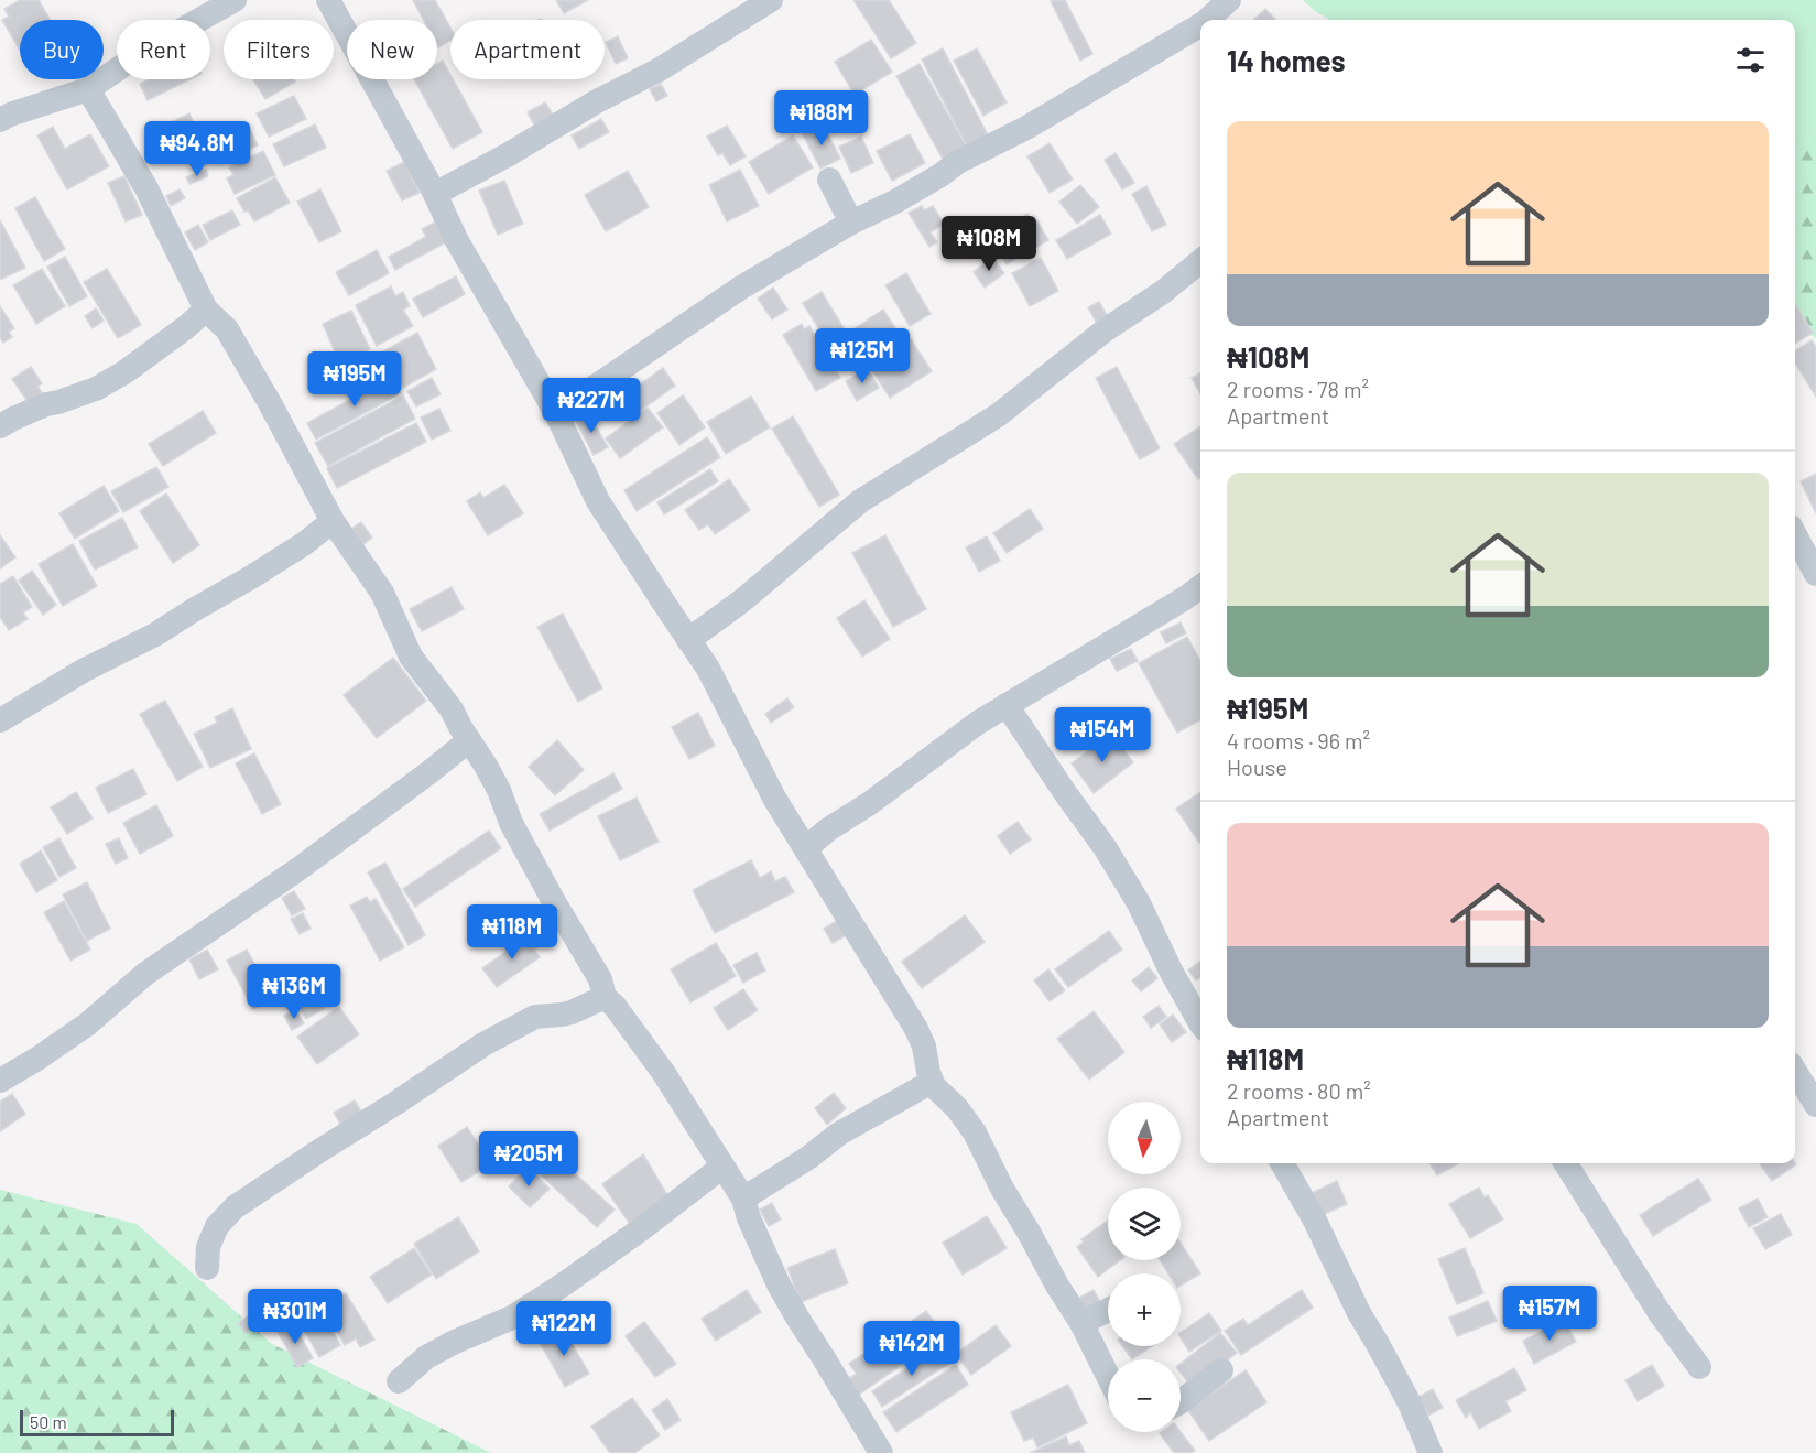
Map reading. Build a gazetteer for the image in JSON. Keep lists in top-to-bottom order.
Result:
{
  "scale_bar": "50 m",
  "north": "bottom",
  "page": {
    "chip": [
      "Buy",
      "Rent",
      "Filters",
      "New",
      "Apartment"
    ],
    "heading": "14 homes",
    "price": [
      "₦188M",
      "₦94.8M",
      "₦108M",
      "₦125M",
      "₦195M",
      "₦227M",
      "₦154M",
      "₦118M",
      "₦136M",
      "₦205M",
      "₦157M",
      "₦301M",
      "₦122M",
      "₦142M"
    ],
    "list": [
      {
        "name": "₦108M",
        "note": "2 rooms · 78 m² · Apartment"
      },
      {
        "name": "₦195M",
        "note": "4 rooms · 96 m² · House"
      },
      {
        "name": "₦118M",
        "note": "2 rooms · 80 m² · Apartment"
      }
    ],
    "map_buttons": ["+", "−"],
    "scale": "50 m"
  }
}
